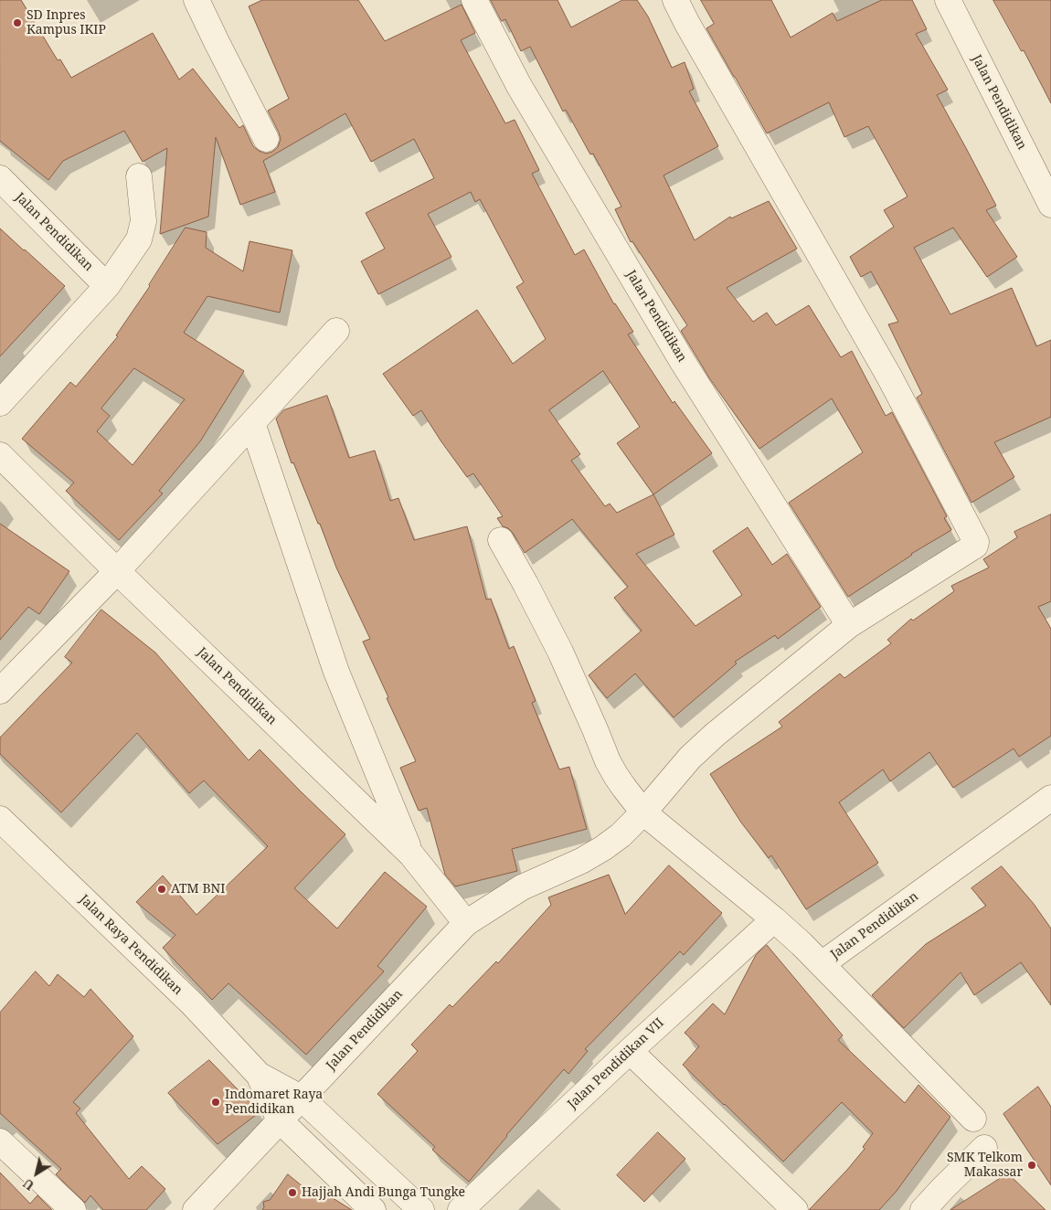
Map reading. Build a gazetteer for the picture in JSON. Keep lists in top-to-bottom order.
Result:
{
  "streets": {
    "street": ["Jalan Pendidikan", "Jalan Raya Pendidikan", "Jalan Pendidikan VII"]
  },
  "crossings": [
    ["Jalan Pendidikan", "Jalan Raya Pendidikan"],
    ["Jalan Pendidikan", "Jalan Pendidikan VII"]
  ],
  "places": [
    "SD Inpres Kampus IKIP",
    "ATM BNI",
    "Indomaret Raya Pendidikan",
    "SMK Telkom Makassar",
    "Hajjah Andi Bunga Tungke"
  ],
  "north": "bottom left"
}
